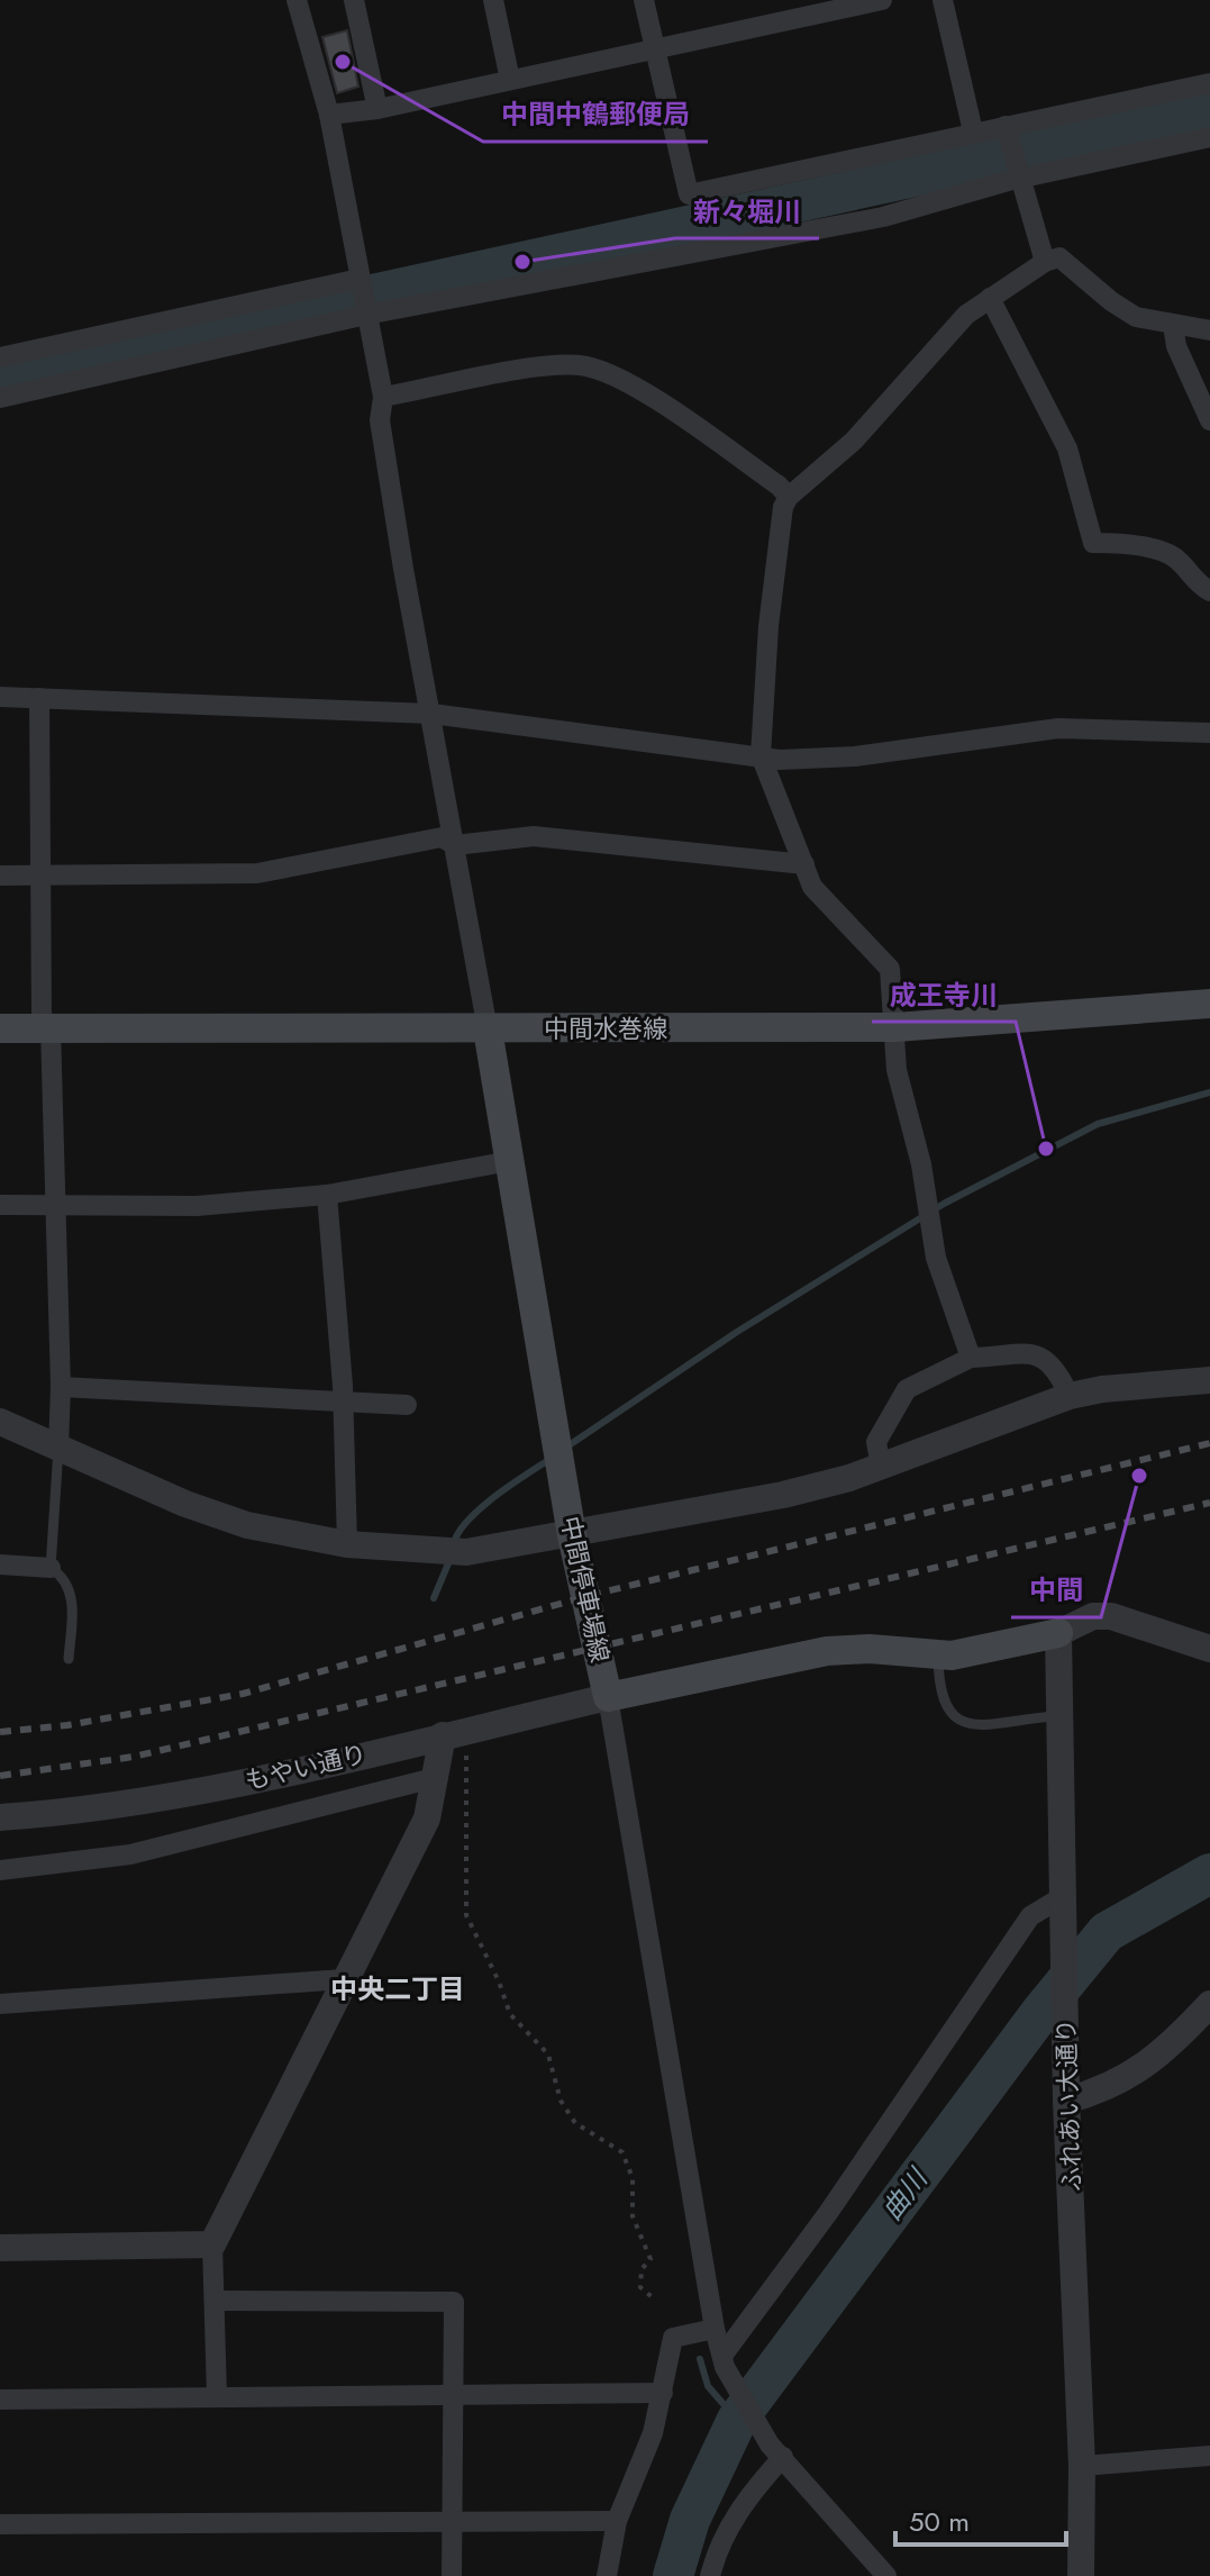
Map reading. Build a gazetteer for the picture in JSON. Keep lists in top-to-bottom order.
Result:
{
  "streets": {
    "main road": ["中間水巻線", "中間停車場線"],
    "street": ["もやい通り", "ふれあい大通り"]
  },
  "crossings": [
    ["中間水巻線", "中間停車場線"],
    ["中間停車場線", "もやい通り"],
    ["中間停車場線", "ふれあい大通り"]
  ],
  "districts": ["中央二丁目"],
  "water": ["曲川"],
  "places": [
    "中間中鶴郵便局",
    "新々堀川",
    "成王寺川",
    "中間"
  ],
  "scale_bar": "50 m"
}
